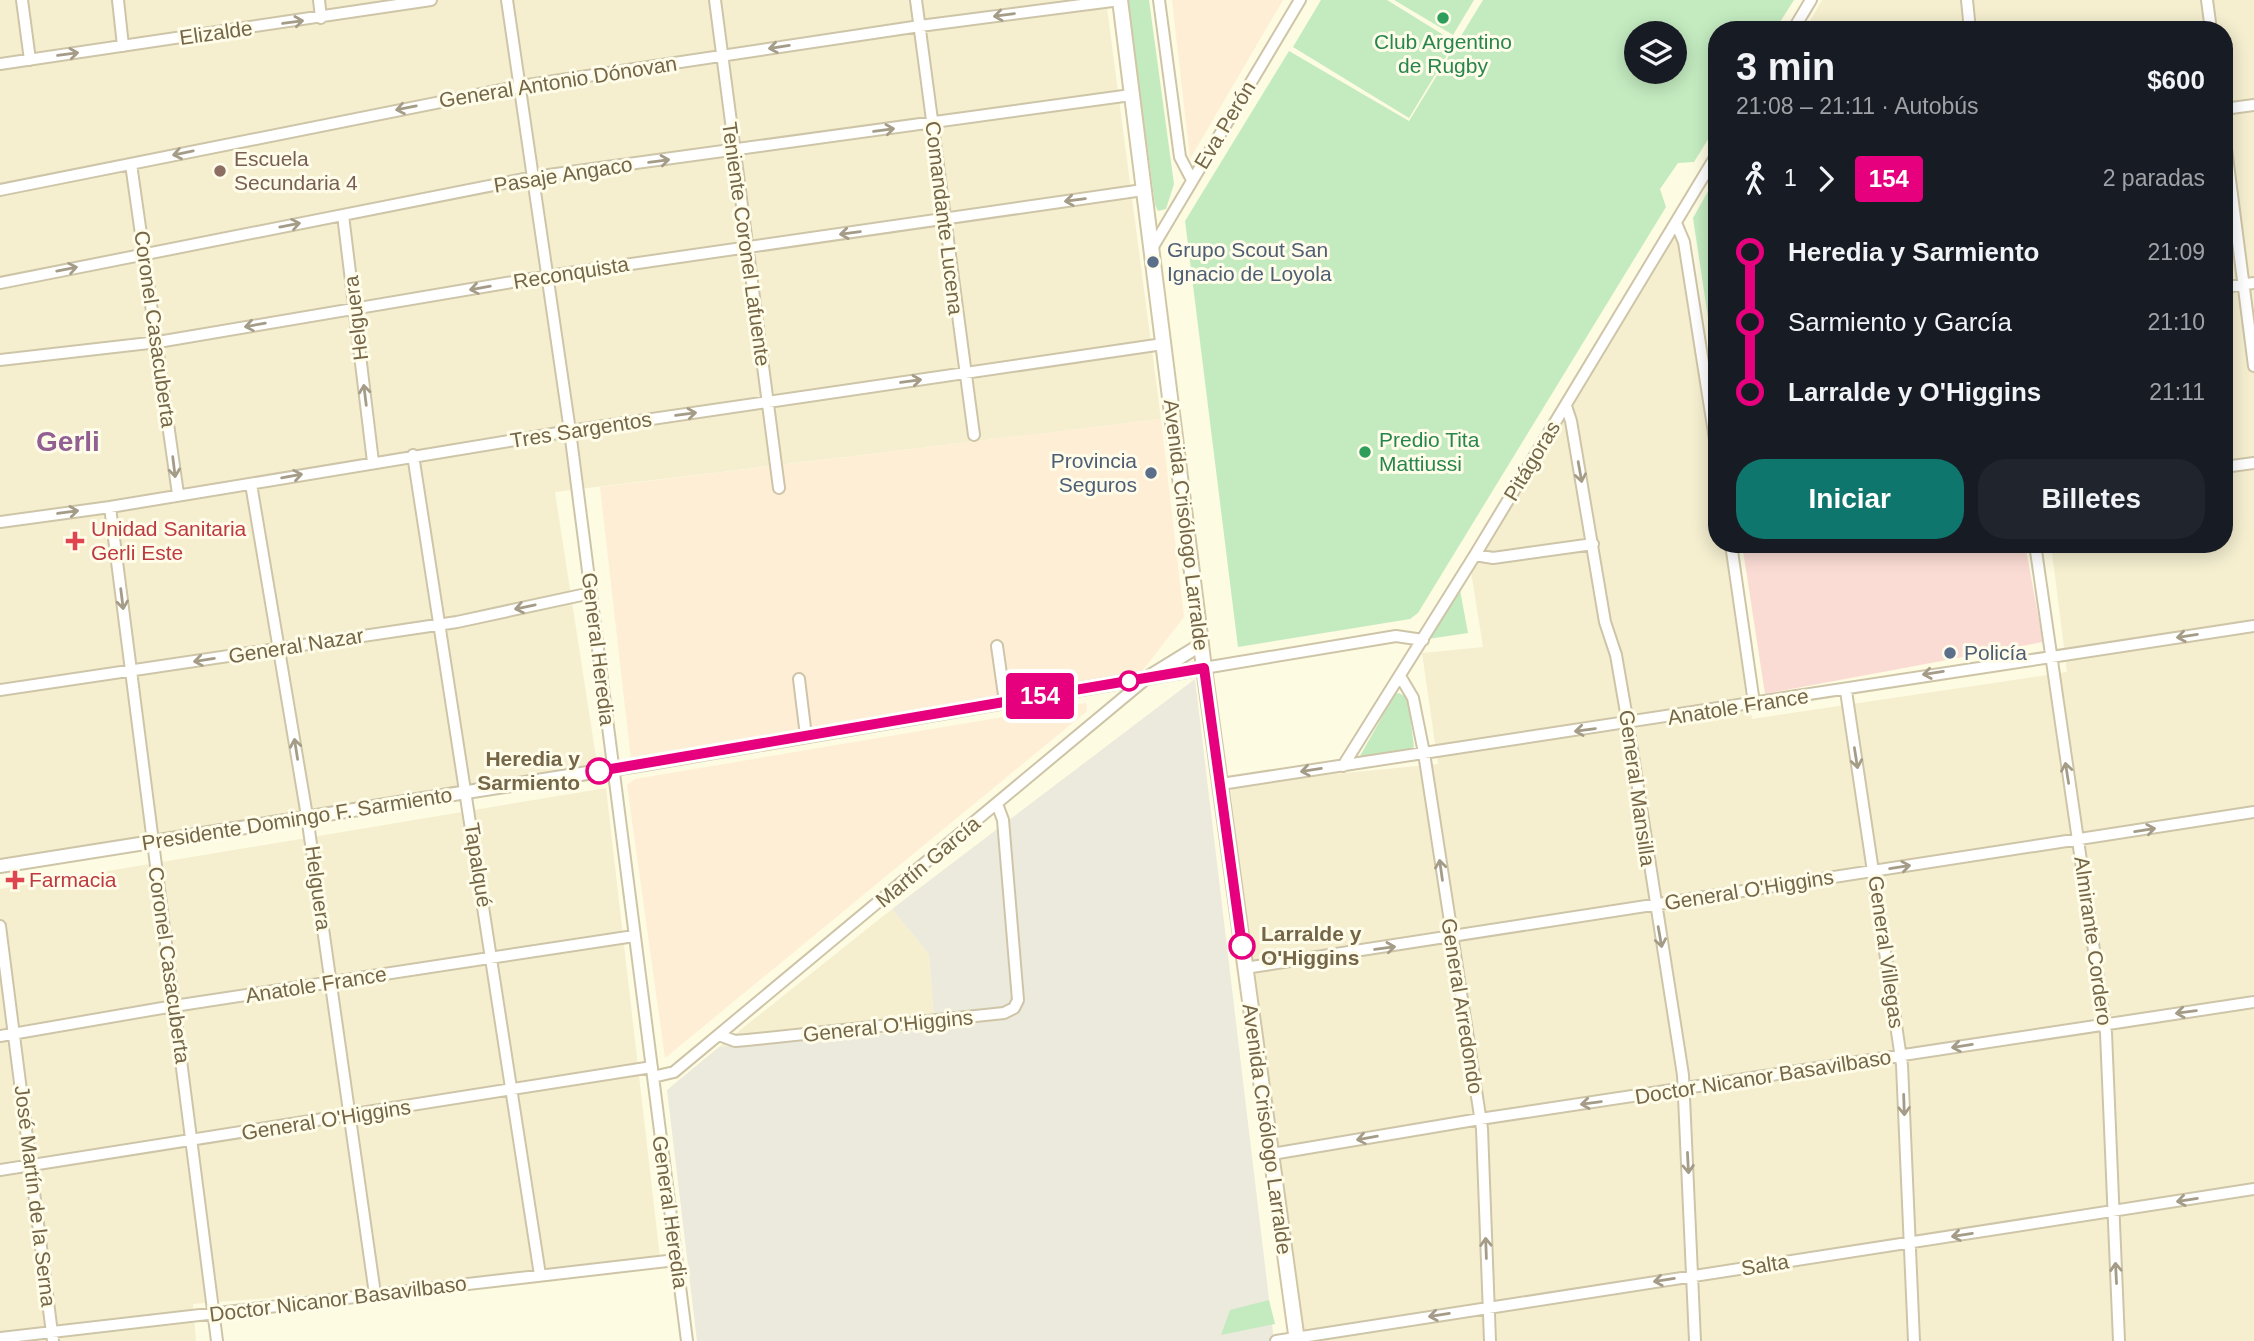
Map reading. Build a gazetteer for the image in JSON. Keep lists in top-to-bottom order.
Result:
{
  "streets": {
    "main road": ["Avenida Crisólogo Larralde"],
    "street": [
      "Elizalde",
      "General Antonio Dónovan",
      "Eva Perón",
      "Pasaje Angaco",
      "Comandante Lucena",
      "Teniente Coronel Lafuente",
      "Reconquista",
      "Helguera",
      "Coronel Casacuberta",
      "Tres Sargentos",
      "Pitágoras",
      "General Nazar",
      "General Heredia",
      "Anatole France",
      "General Mansilla",
      "Presidente Domingo F. Sarmiento",
      "Martín García",
      "Tapalqué",
      "General O'Higgins",
      "Almirante Cordero",
      "General Villegas",
      "General Arredondo",
      "Doctor Nicanor Basavilbaso",
      "José Martín de la Serna",
      "Salta"
    ]
  },
  "crossings": [
    ["General Antonio Dónovan", "Comandante Lucena"],
    ["General Antonio Dónovan", "Teniente Coronel Lafuente"],
    ["General Antonio Dónovan", "Coronel Casacuberta"],
    ["General Antonio Dónovan", "Avenida Crisólogo Larralde"],
    ["General Antonio Dónovan", "General Heredia"],
    ["Eva Perón", "Avenida Crisólogo Larralde"],
    ["Pasaje Angaco", "Comandante Lucena"],
    ["Pasaje Angaco", "Teniente Coronel Lafuente"],
    ["Pasaje Angaco", "Helguera"],
    ["Pasaje Angaco", "Coronel Casacuberta"],
    ["Pasaje Angaco", "Avenida Crisólogo Larralde"],
    ["Pasaje Angaco", "General Heredia"],
    ["Comandante Lucena", "Reconquista"],
    ["Comandante Lucena", "Tres Sargentos"],
    ["Teniente Coronel Lafuente", "Reconquista"],
    ["Teniente Coronel Lafuente", "Tres Sargentos"],
    ["Reconquista", "Helguera"],
    ["Reconquista", "Coronel Casacuberta"],
    ["Reconquista", "Avenida Crisólogo Larralde"],
    ["Reconquista", "General Heredia"],
    ["Helguera", "Tres Sargentos"],
    ["Helguera", "General Nazar"],
    ["Helguera", "Anatole France"],
    ["Helguera", "Presidente Domingo F. Sarmiento"],
    ["Helguera", "General O'Higgins"],
    ["Helguera", "Doctor Nicanor Basavilbaso"],
    ["Coronel Casacuberta", "Tres Sargentos"],
    ["Coronel Casacuberta", "General Nazar"],
    ["Coronel Casacuberta", "Anatole France"],
    ["Coronel Casacuberta", "Presidente Domingo F. Sarmiento"],
    ["Coronel Casacuberta", "General O'Higgins"],
    ["Coronel Casacuberta", "Doctor Nicanor Basavilbaso"],
    ["Tres Sargentos", "Avenida Crisólogo Larralde"],
    ["Tres Sargentos", "General Heredia"],
    ["Tres Sargentos", "Tapalqué"],
    ["Pitágoras", "Anatole France"],
    ["Pitágoras", "General Mansilla"],
    ["Pitágoras", "Presidente Domingo F. Sarmiento"],
    ["Pitágoras", "General Arredondo"],
    ["Avenida Crisólogo Larralde", "Anatole France"],
    ["Avenida Crisólogo Larralde", "Presidente Domingo F. Sarmiento"],
    ["Avenida Crisólogo Larralde", "Martín García"],
    ["Avenida Crisólogo Larralde", "General O'Higgins"],
    ["Avenida Crisólogo Larralde", "Doctor Nicanor Basavilbaso"],
    ["Avenida Crisólogo Larralde", "Salta"],
    ["General Nazar", "General Heredia"],
    ["General Nazar", "Tapalqué"],
    ["General Heredia", "Anatole France"],
    ["General Heredia", "Presidente Domingo F. Sarmiento"],
    ["General Heredia", "Martín García"],
    ["General Heredia", "General O'Higgins"],
    ["General Heredia", "Doctor Nicanor Basavilbaso"],
    ["Anatole France", "General Mansilla"],
    ["Anatole France", "Tapalqué"],
    ["Anatole France", "Almirante Cordero"],
    ["Anatole France", "General Villegas"],
    ["Anatole France", "General Arredondo"],
    ["Anatole France", "José Martín de la Serna"],
    ["General Mansilla", "General O'Higgins"],
    ["General Mansilla", "Doctor Nicanor Basavilbaso"],
    ["General Mansilla", "Salta"],
    ["Presidente Domingo F. Sarmiento", "Martín García"],
    ["Presidente Domingo F. Sarmiento", "Tapalqué"],
    ["Martín García", "General O'Higgins"],
    ["Tapalqué", "General O'Higgins"],
    ["Tapalqué", "Doctor Nicanor Basavilbaso"],
    ["General O'Higgins", "Almirante Cordero"],
    ["General O'Higgins", "General Villegas"],
    ["General O'Higgins", "General Arredondo"],
    ["General O'Higgins", "José Martín de la Serna"],
    ["Almirante Cordero", "Doctor Nicanor Basavilbaso"],
    ["Almirante Cordero", "Salta"],
    ["General Villegas", "Doctor Nicanor Basavilbaso"],
    ["General Villegas", "Salta"],
    ["General Arredondo", "Doctor Nicanor Basavilbaso"],
    ["General Arredondo", "Salta"],
    ["Doctor Nicanor Basavilbaso", "José Martín de la Serna"]
  ],
  "one_way": [
    "Elizalde",
    "General Antonio Dónovan",
    "Pasaje Angaco",
    "Reconquista",
    "Tres Sargentos",
    "General Nazar",
    "Anatole France",
    "General Mansilla",
    "Almirante Cordero",
    "General Villegas",
    "General Arredondo",
    "Doctor Nicanor Basavilbaso",
    "Salta"
  ],
  "districts": ["Gerli"],
  "places": {
    "other": [
      "Club Argentino de Rugby",
      "Escuela Secundaria 4",
      "Grupo Scout San Ignacio de Loyola",
      "Predio Tita Mattiussi",
      "Provincia Seguros",
      "Policía",
      "Heredia y Sarmiento",
      "Larralde y O'Higgins"
    ],
    "health": ["Unidad Sanitaria Gerli Este", "Farmacia"]
  },
  "lines": ["bus line 154"],
  "page": {
    "on_map": "154",
    "heading": ["3 min", "21:08 – 21:11 · Autobús", "$600"],
    "legs": ["1", "154", "2 paradas"],
    "list": [
      {
        "name": "Heredia y Sarmiento",
        "value": "21:09"
      },
      {
        "name": "Sarmiento y García",
        "value": "21:10"
      },
      {
        "name": "Larralde y O'Higgins",
        "value": "21:11"
      }
    ],
    "buttons": ["Iniciar", "Billetes"]
  }
}
